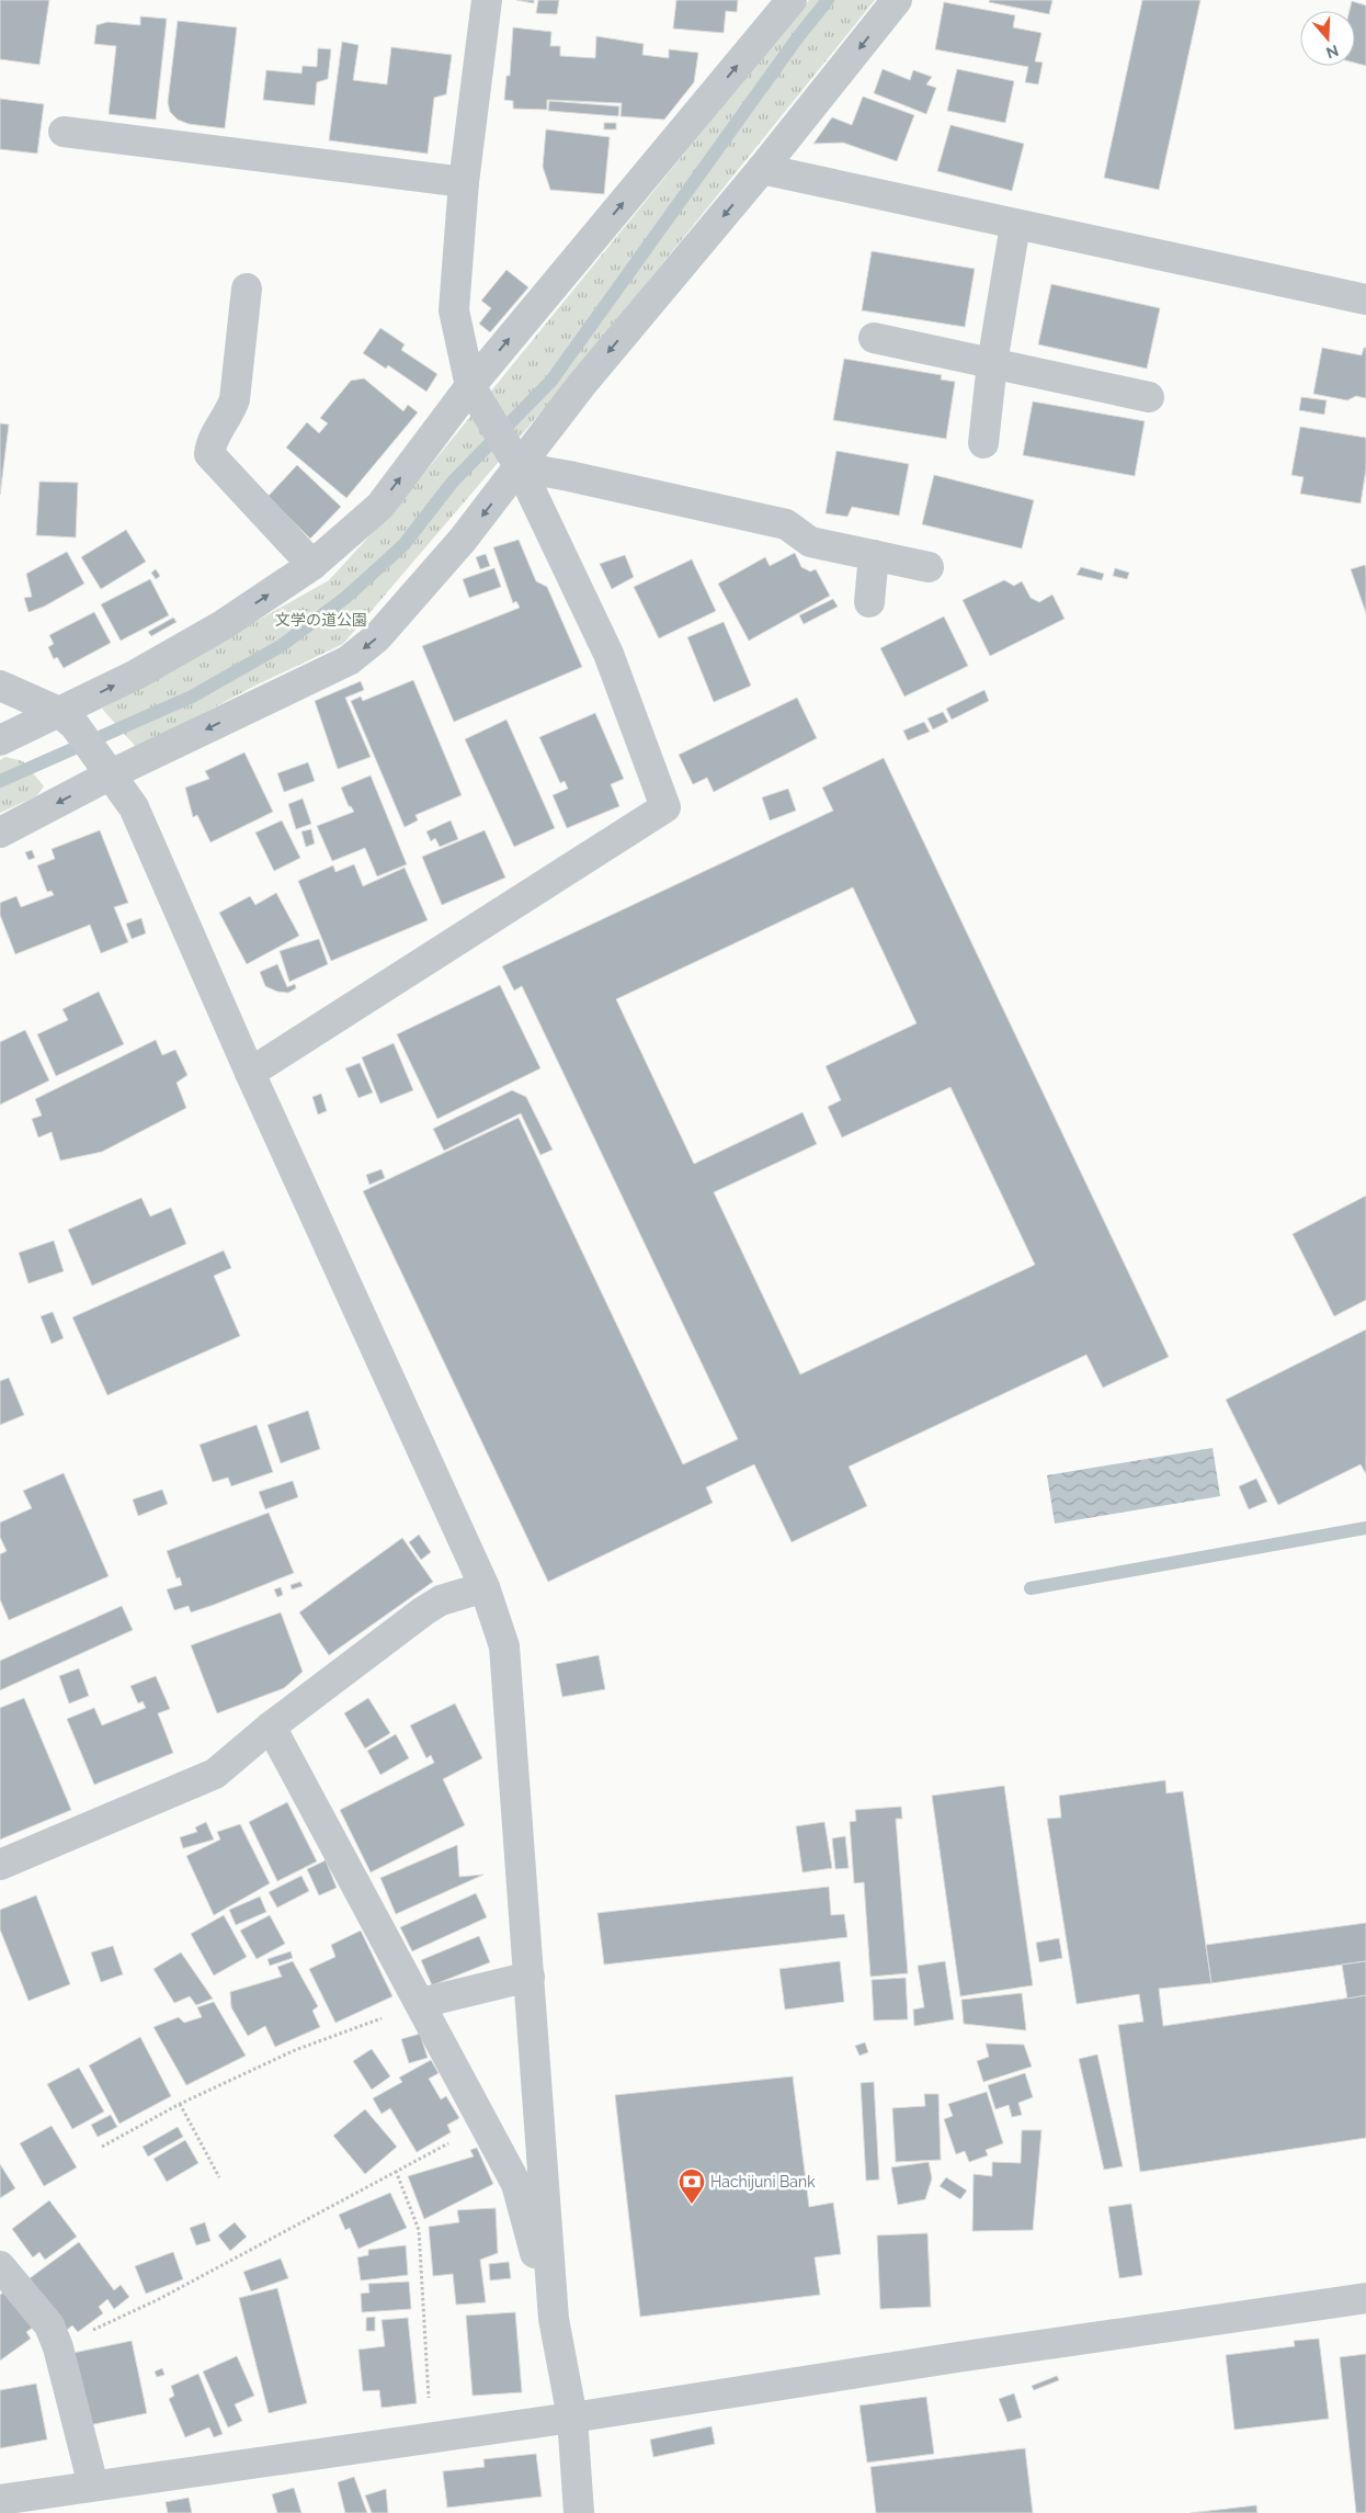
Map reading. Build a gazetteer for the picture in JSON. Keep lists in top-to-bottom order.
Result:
{
  "parks": ["文学の道公園"],
  "places": {
    "bank": ["Hachijuni Bank"]
  },
  "north": "bottom"
}
